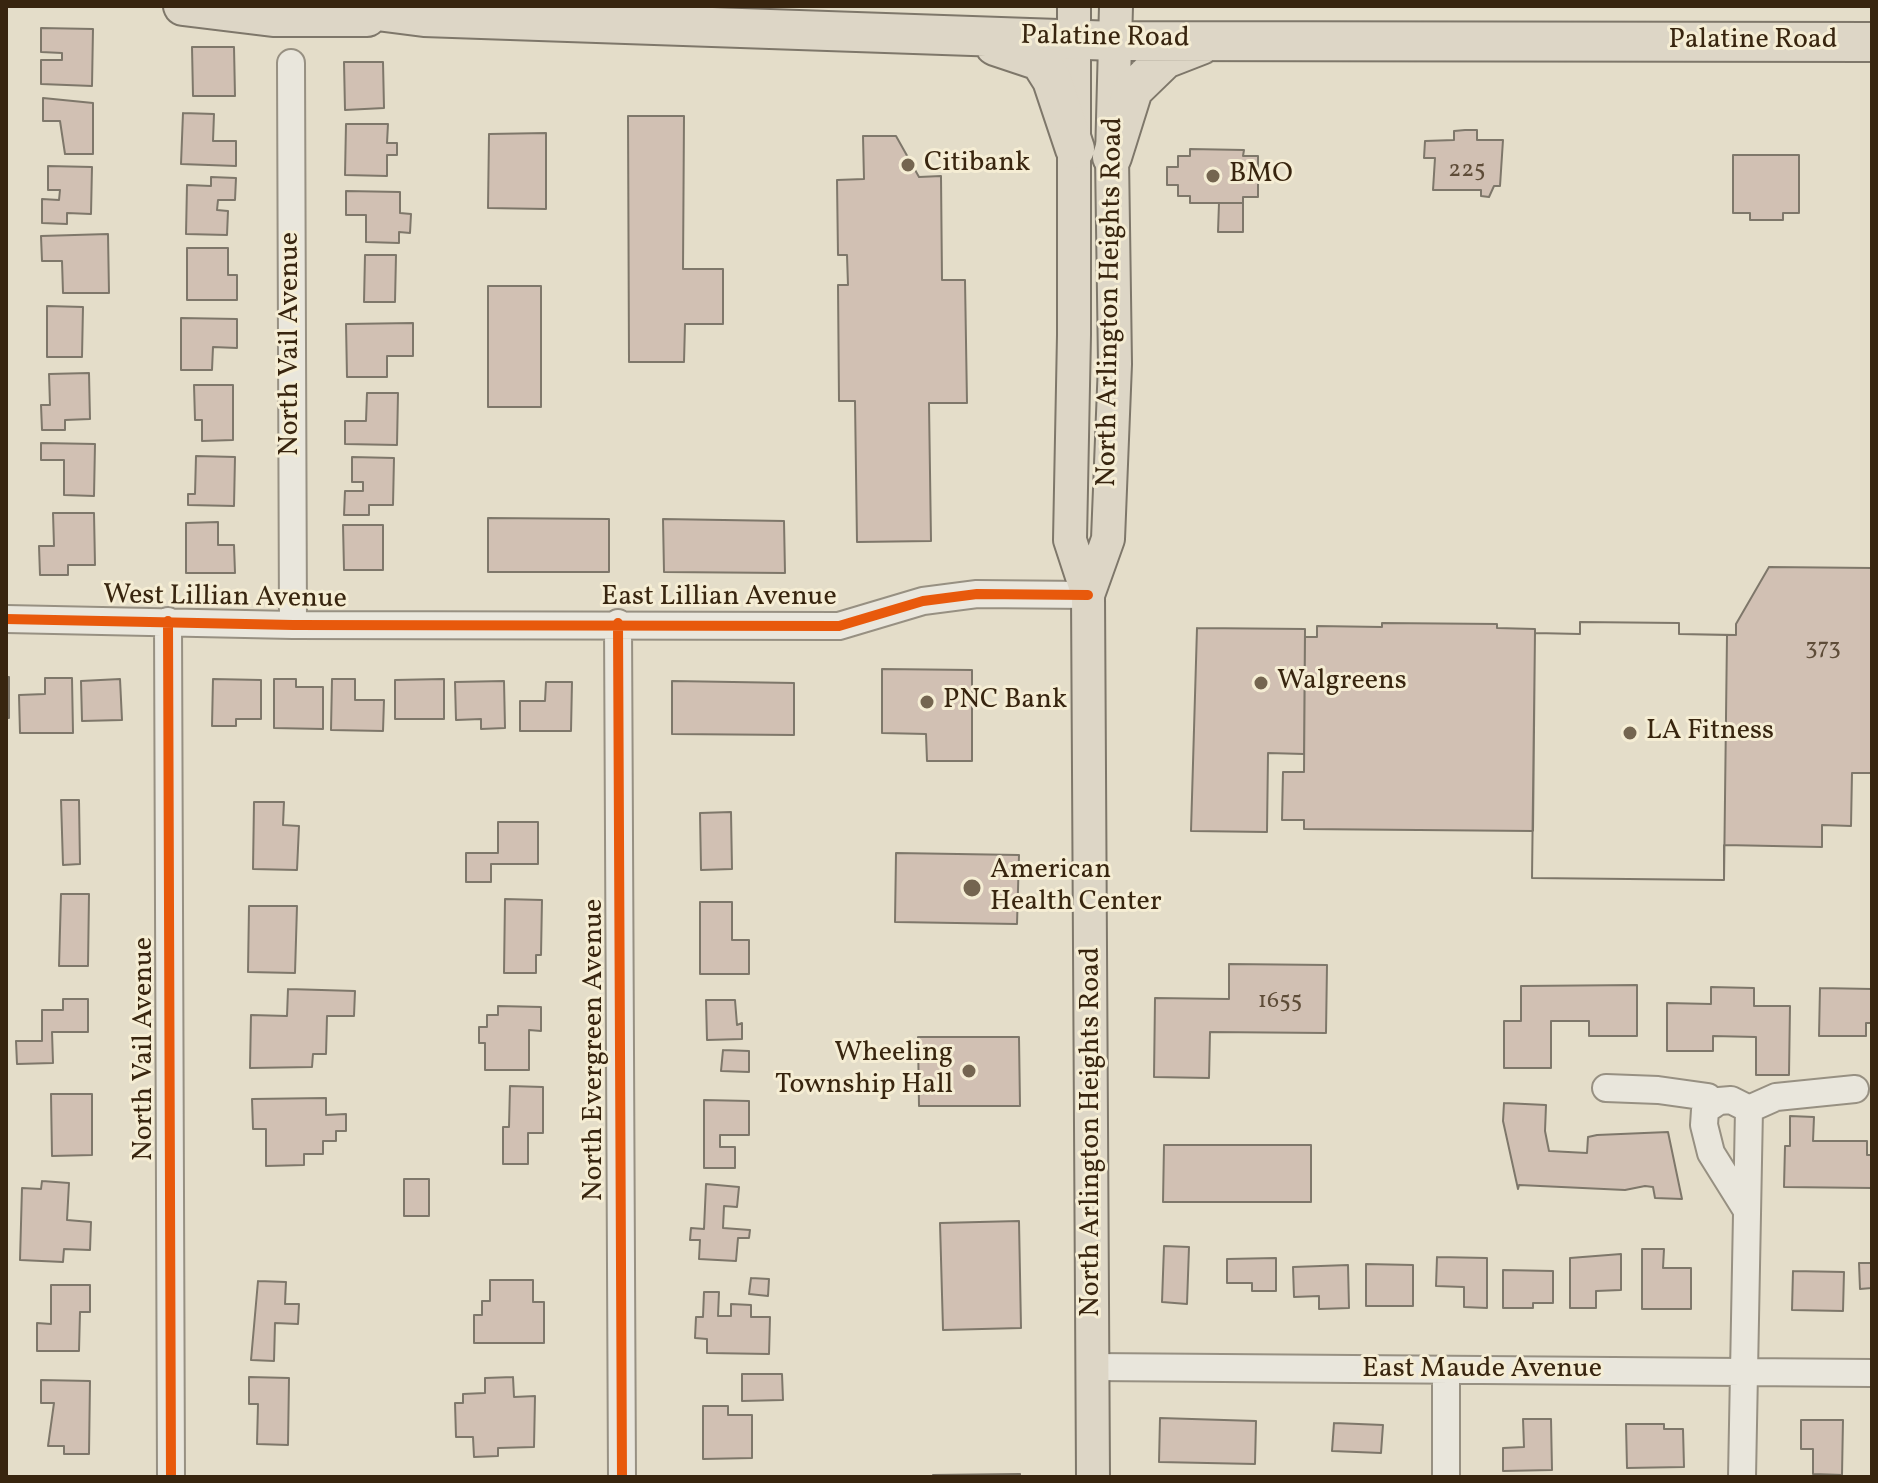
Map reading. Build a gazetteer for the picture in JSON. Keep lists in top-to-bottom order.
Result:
{
  "streets": {
    "highway": ["Palatine Road"],
    "main road": ["North Arlington Heights Road"],
    "street": [
      "North Vail Avenue",
      "West Lillian Avenue",
      "East Lillian Avenue",
      "North Evergreen Avenue",
      "East Maude Avenue"
    ]
  },
  "crossings": [
    ["Palatine Road", "North Arlington Heights Road"],
    ["North Arlington Heights Road", "East Lillian Avenue"],
    ["North Arlington Heights Road", "East Maude Avenue"],
    ["North Vail Avenue", "West Lillian Avenue"],
    ["West Lillian Avenue", "East Lillian Avenue"],
    ["East Lillian Avenue", "North Evergreen Avenue"]
  ],
  "places": [
    "Citibank",
    "BMO",
    "Walgreens",
    "PNC Bank",
    "LA Fitness",
    "American Health Center",
    "Wheeling Township Hall"
  ],
  "house_numbers": ["225", "373", "1655"]
}
